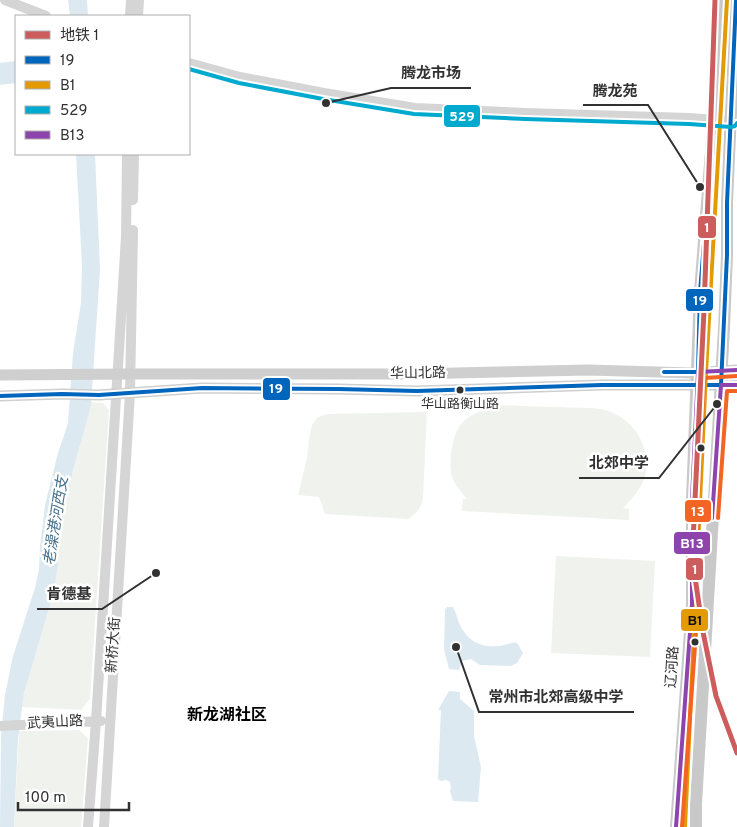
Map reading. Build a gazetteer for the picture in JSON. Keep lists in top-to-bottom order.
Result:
{
  "streets": {
    "main road": ["华山北路", "辽河路"],
    "street": ["新桥大街", "武夷山路"]
  },
  "crossings": [
    ["华山北路", "新桥大街"],
    ["华山北路", "辽河路"],
    ["新桥大街", "武夷山路"]
  ],
  "districts": ["新龙湖社区"],
  "water": ["老澡港河西支"],
  "places": [
    "腾龙市场",
    "腾龙苑",
    "华山路衡山路",
    "北郊中学",
    "肯德基",
    "常州市北郊高级中学"
  ],
  "lines": [
    "metro line 1",
    "transit line 19",
    "transit line B1",
    "transit line 529",
    "transit line B13",
    "transit line 13"
  ],
  "legend": [
    "地铁 1",
    "19",
    "B1",
    "529",
    "B13"
  ],
  "scale_bar": "100 m"
}
